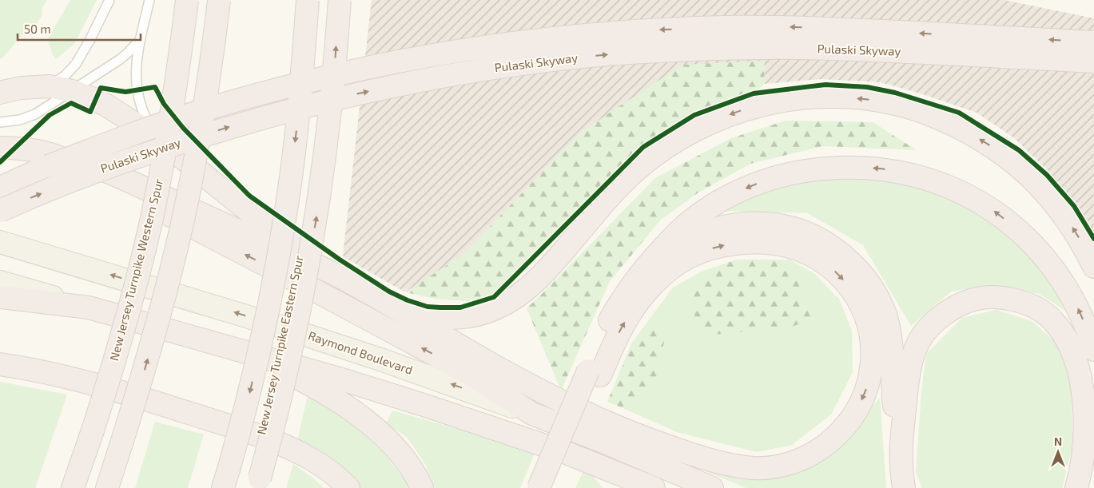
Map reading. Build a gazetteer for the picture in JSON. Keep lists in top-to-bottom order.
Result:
{
  "streets": {
    "highway": [
      "Pulaski Skyway",
      "New Jersey Turnpike Western Spur",
      "New Jersey Turnpike Eastern Spur",
      "Raymond Boulevard"
    ]
  },
  "one_way": ["Raymond Boulevard"],
  "scale_bar": "50 m",
  "north": "top"
}
